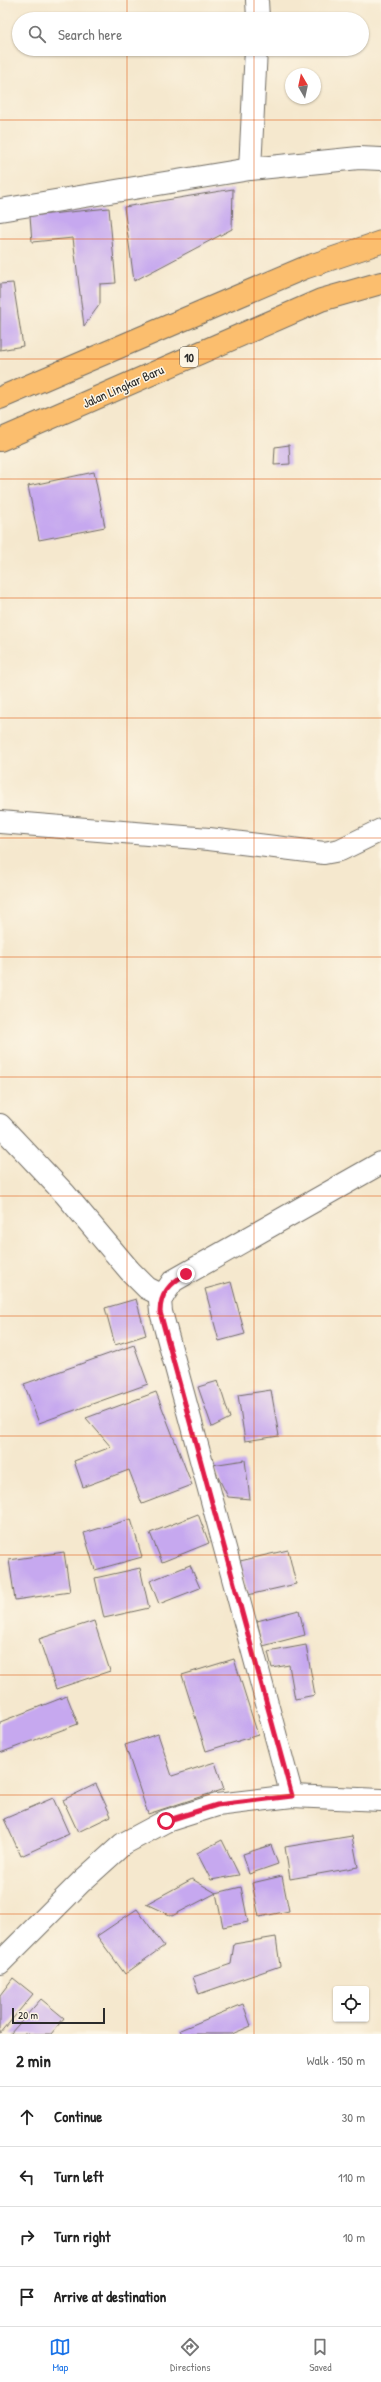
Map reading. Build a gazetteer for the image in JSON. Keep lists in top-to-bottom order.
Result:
{
  "streets": {
    "highway": ["10", "Jalan Lingkar Baru"]
  },
  "scale_bar": "20 m",
  "north": "top",
  "page": {
    "search": "Search here",
    "scale": "20 m",
    "heading": ["2 min", "Walk · 150 m"],
    "list": [
      ["Continue", "30 m"],
      ["Turn left", "110 m"],
      ["Turn right", "10 m"],
      "Arrive at destination"
    ],
    "nav": ["Map", "Directions", "Saved"]
  }
}
